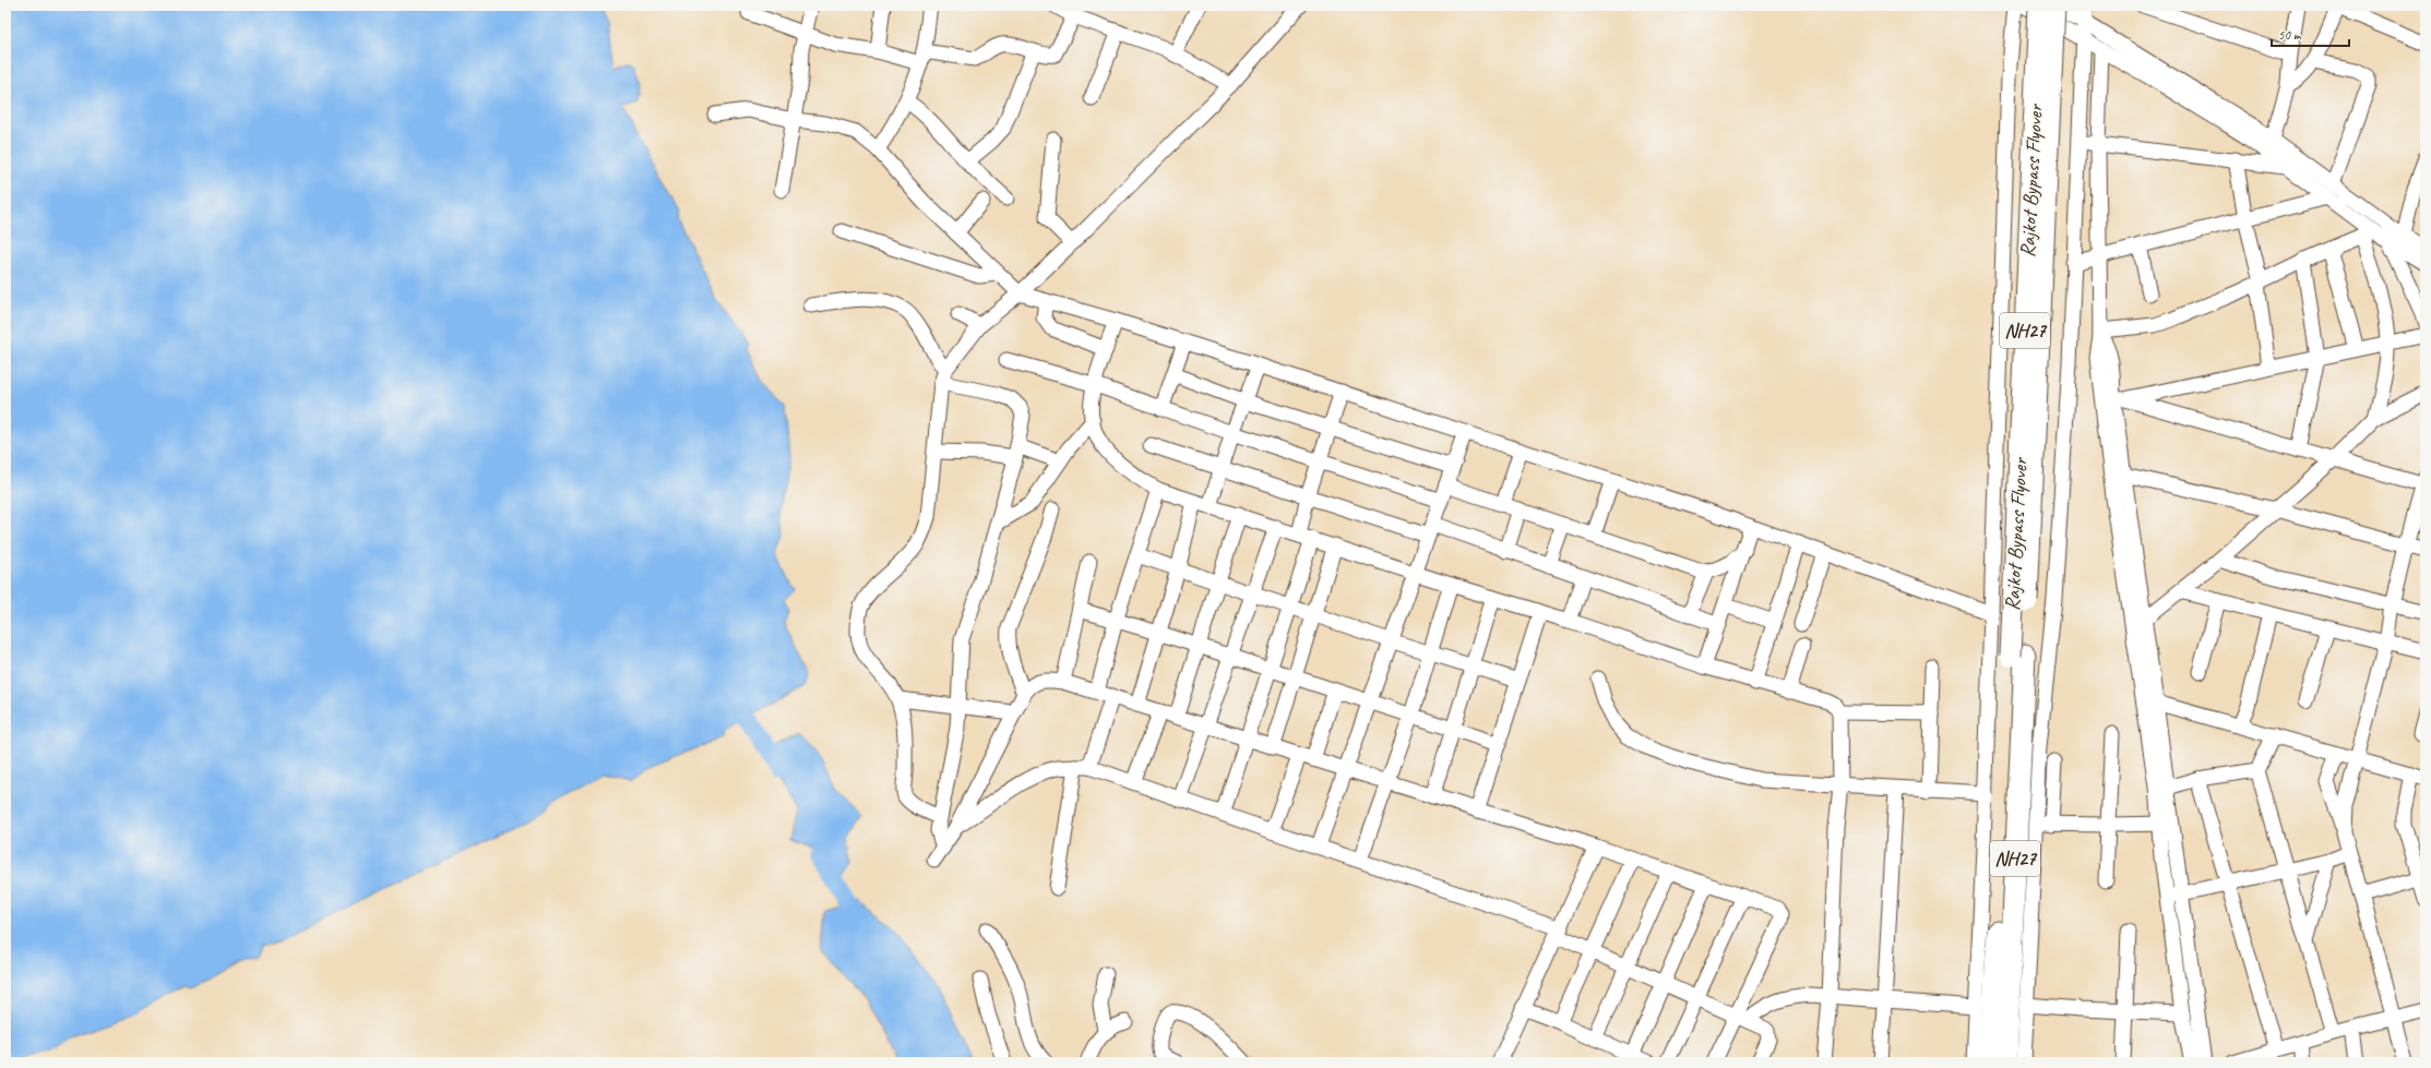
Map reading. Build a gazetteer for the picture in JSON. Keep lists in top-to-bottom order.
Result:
{
  "streets": {
    "highway": ["Rajkot Bypass Flyover", "NH27"]
  },
  "scale_bar": "50 m"
}
